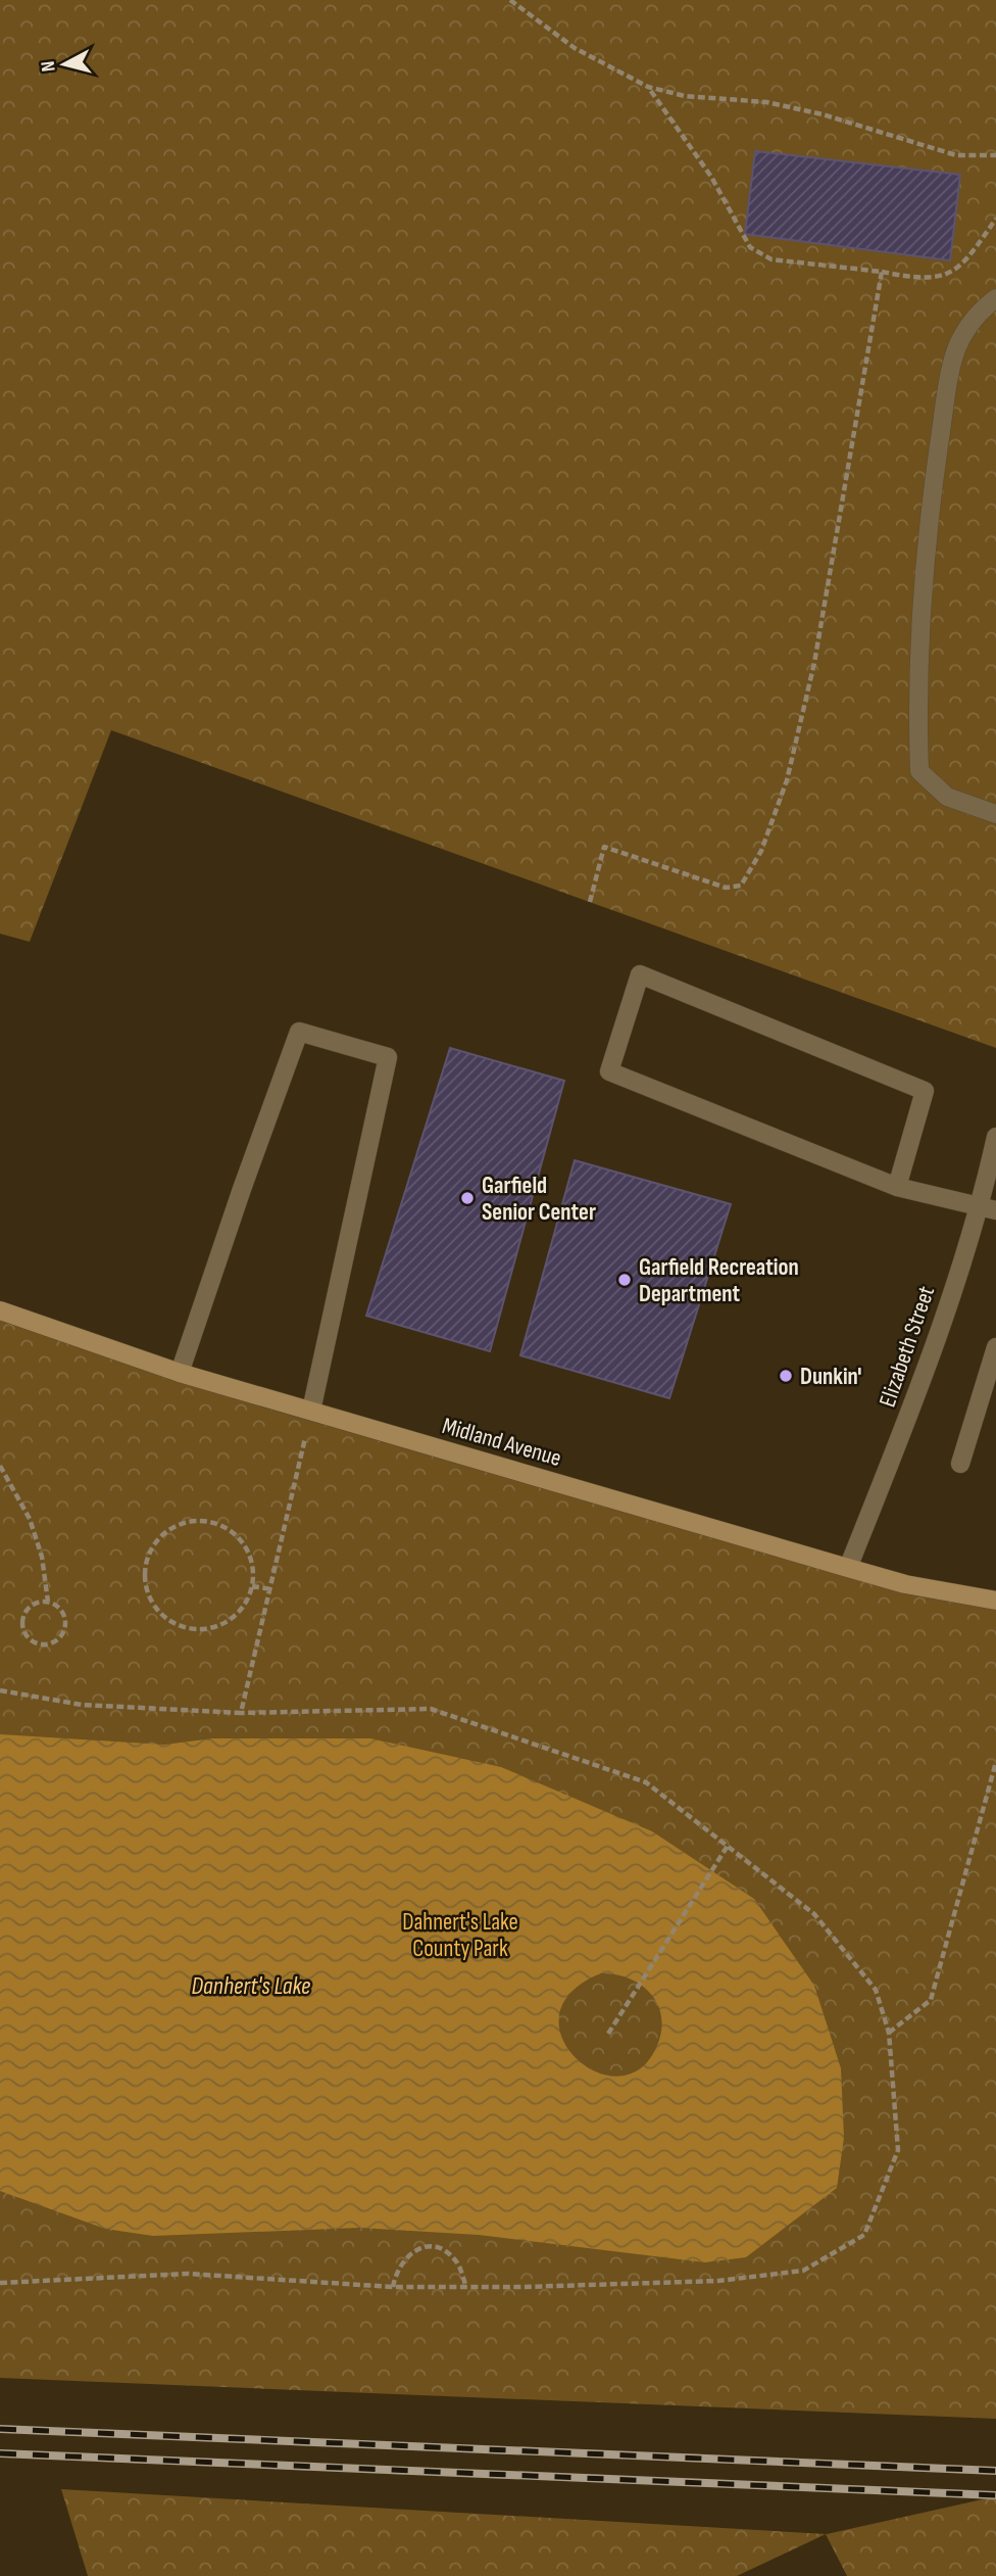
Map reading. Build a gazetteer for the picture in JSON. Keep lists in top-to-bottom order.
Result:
{
  "streets": {
    "street": ["Elizabeth Street", "Midland Avenue"]
  },
  "crossings": [
    ["Elizabeth Street", "Midland Avenue"]
  ],
  "water": ["Danhert's Lake"],
  "parks": ["Dahnert's Lake County Park"],
  "places": ["Garfield Senior Center", "Garfield Recreation Department", "Dunkin'"],
  "north": "left"
}
